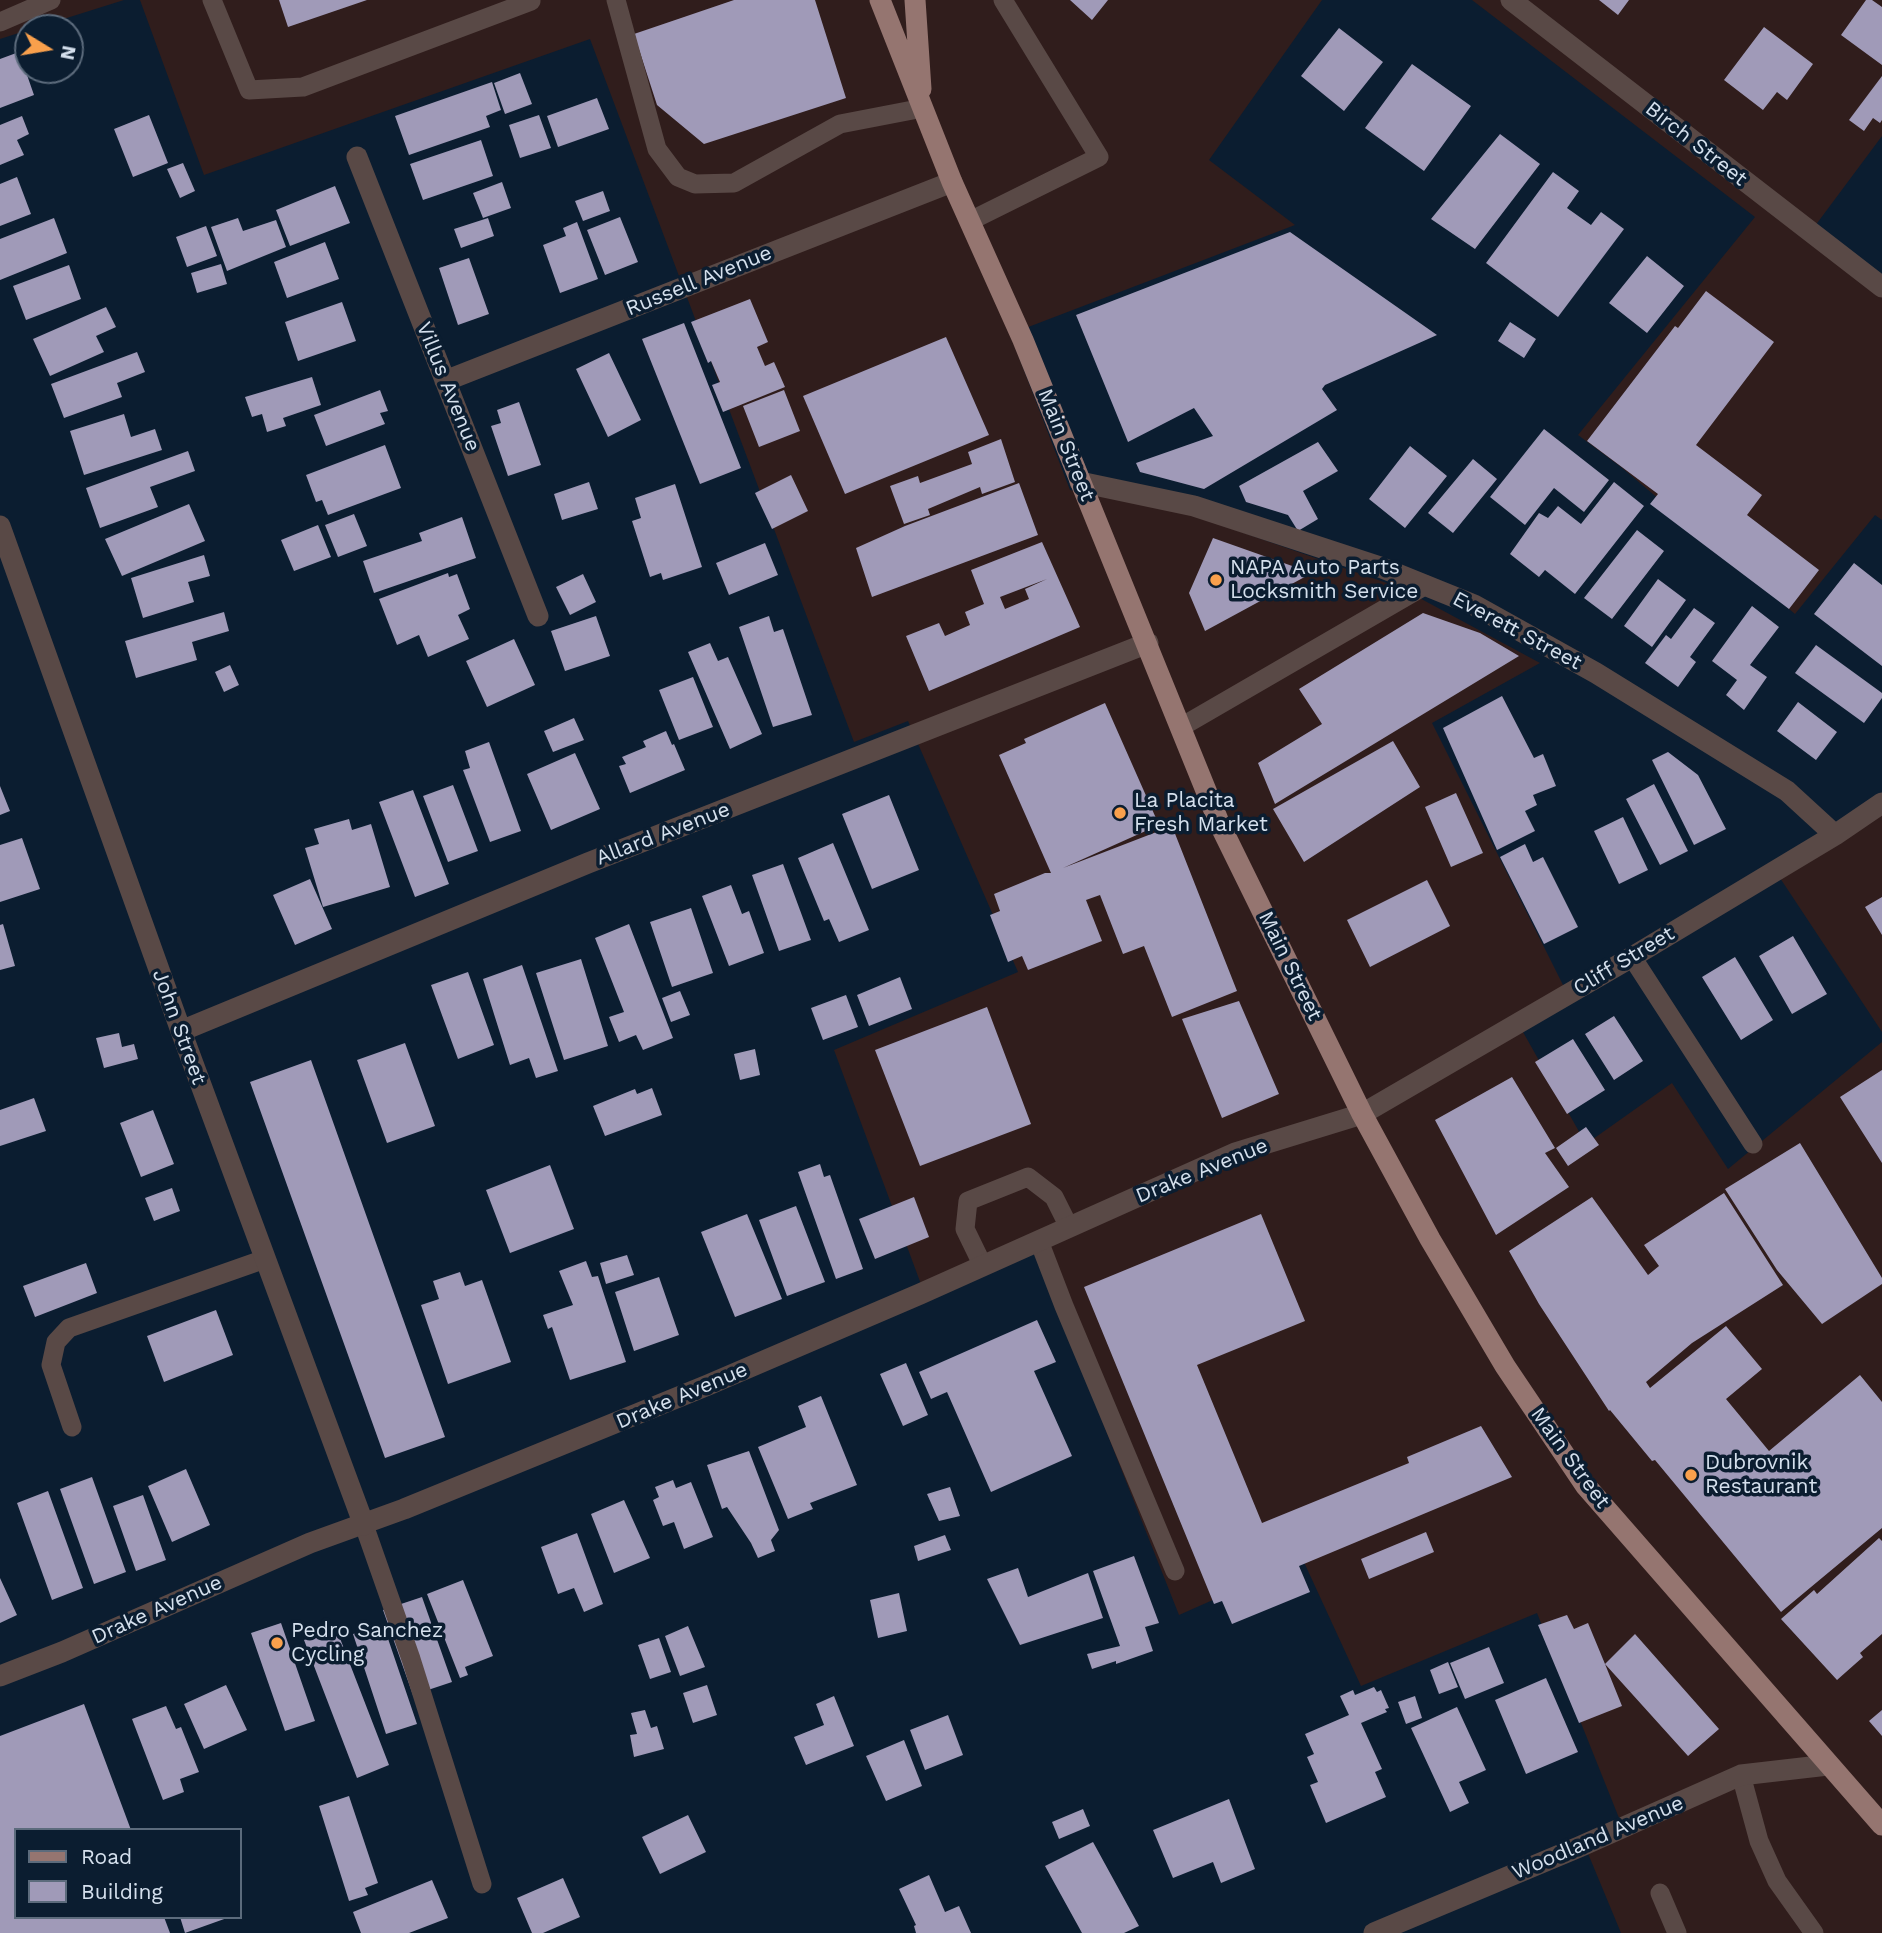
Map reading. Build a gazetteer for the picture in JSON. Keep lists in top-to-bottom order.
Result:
{
  "streets": {
    "main road": ["Main Street"],
    "street": [
      "Birch Street",
      "Russell Avenue",
      "Villus Avenue",
      "Everett Street",
      "Allard Avenue",
      "Cliff Street",
      "John Street",
      "Drake Avenue",
      "Woodland Avenue"
    ]
  },
  "crossings": [
    ["Russell Avenue", "Villus Avenue"],
    ["Russell Avenue", "Main Street"],
    ["Main Street", "Everett Street"],
    ["Main Street", "Allard Avenue"],
    ["Main Street", "Cliff Street"],
    ["Main Street", "Drake Avenue"],
    ["Main Street", "Woodland Avenue"],
    ["Everett Street", "Cliff Street"],
    ["Allard Avenue", "John Street"],
    ["Cliff Street", "Drake Avenue"],
    ["John Street", "Drake Avenue"]
  ],
  "places": [
    "NAPA Auto Parts Locksmith Service",
    "La Placita Fresh Market",
    "Dubrovnik Restaurant",
    "Pedro Sanchez Cycling"
  ],
  "legend": ["Road", "Building"],
  "north": "right"
}
